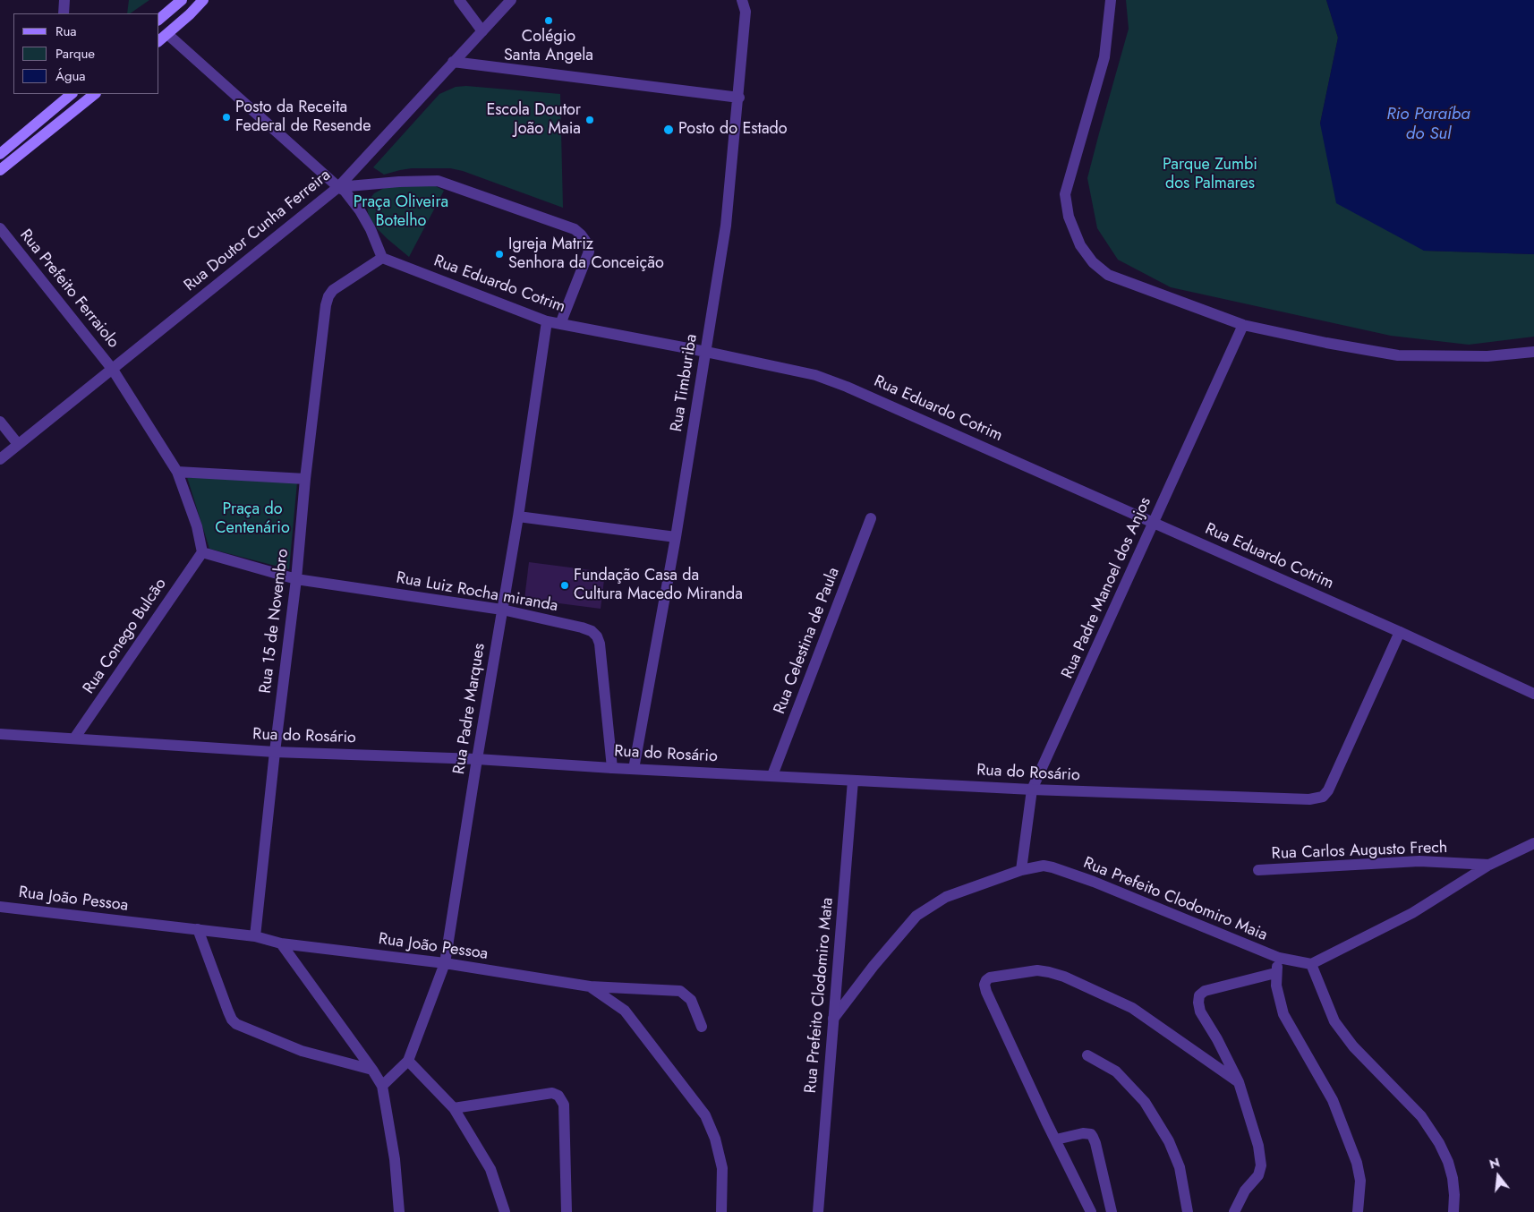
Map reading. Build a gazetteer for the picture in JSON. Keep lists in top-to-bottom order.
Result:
{
  "streets": {
    "street": [
      "Rua Doutor Cunha Ferreira",
      "Rua Eduardo Cotrim",
      "Rua Prefeito Ferraiolo",
      "Rua Timburiba",
      "Rua Padre Manoel dos Anjos",
      "Rua Luiz Rocha miranda",
      "Rua 15 de Novembro",
      "Rua Conego Bulcão",
      "Rua Celestina de Paula",
      "Rua Padre Marques",
      "Rua do Rosário",
      "Rua Carlos Augusto Frech",
      "Rua João Pessoa",
      "Rua Prefeito Clodomiro Maia",
      "Rua Prefeito Clodomiro Mata"
    ]
  },
  "crossings": [
    ["Rua Doutor Cunha Ferreira", "Rua Prefeito Ferraiolo"],
    ["Rua Eduardo Cotrim", "Rua Timburiba"],
    ["Rua Eduardo Cotrim", "Rua Padre Manoel dos Anjos"],
    ["Rua Eduardo Cotrim", "Rua 15 de Novembro"],
    ["Rua Eduardo Cotrim", "Rua Padre Marques"],
    ["Rua Eduardo Cotrim", "Rua do Rosário"],
    ["Rua Prefeito Ferraiolo", "Rua Conego Bulcão"],
    ["Rua Timburiba", "Rua do Rosário"],
    ["Rua Padre Manoel dos Anjos", "Rua do Rosário"],
    ["Rua Padre Manoel dos Anjos", "Rua Prefeito Clodomiro Maia"],
    ["Rua Luiz Rocha miranda", "Rua 15 de Novembro"],
    ["Rua Luiz Rocha miranda", "Rua Padre Marques"],
    ["Rua Luiz Rocha miranda", "Rua do Rosário"],
    ["Rua 15 de Novembro", "Rua do Rosário"],
    ["Rua 15 de Novembro", "Rua João Pessoa"],
    ["Rua Conego Bulcão", "Rua do Rosário"],
    ["Rua Celestina de Paula", "Rua do Rosário"],
    ["Rua Padre Marques", "Rua do Rosário"],
    ["Rua Padre Marques", "Rua João Pessoa"],
    ["Rua do Rosário", "Rua Prefeito Clodomiro Mata"],
    ["Rua Prefeito Clodomiro Maia", "Rua Prefeito Clodomiro Mata"]
  ],
  "water": ["Rio Paraíba do Sul"],
  "parks": ["Parque Zumbi dos Palmares", "Praça Oliveira Botelho", "Praça do Centenário"],
  "places": [
    "Colégio Santa Angela",
    "Posto da Receita Federal de Resende",
    "Escola Doutor João Maia",
    "Posto do Estado",
    "Igreja Matriz Senhora da Conceição",
    "Fundação Casa da Cultura Macedo Miranda"
  ],
  "legend": ["Rua", "Parque", "Água"],
  "north": "top"
}
